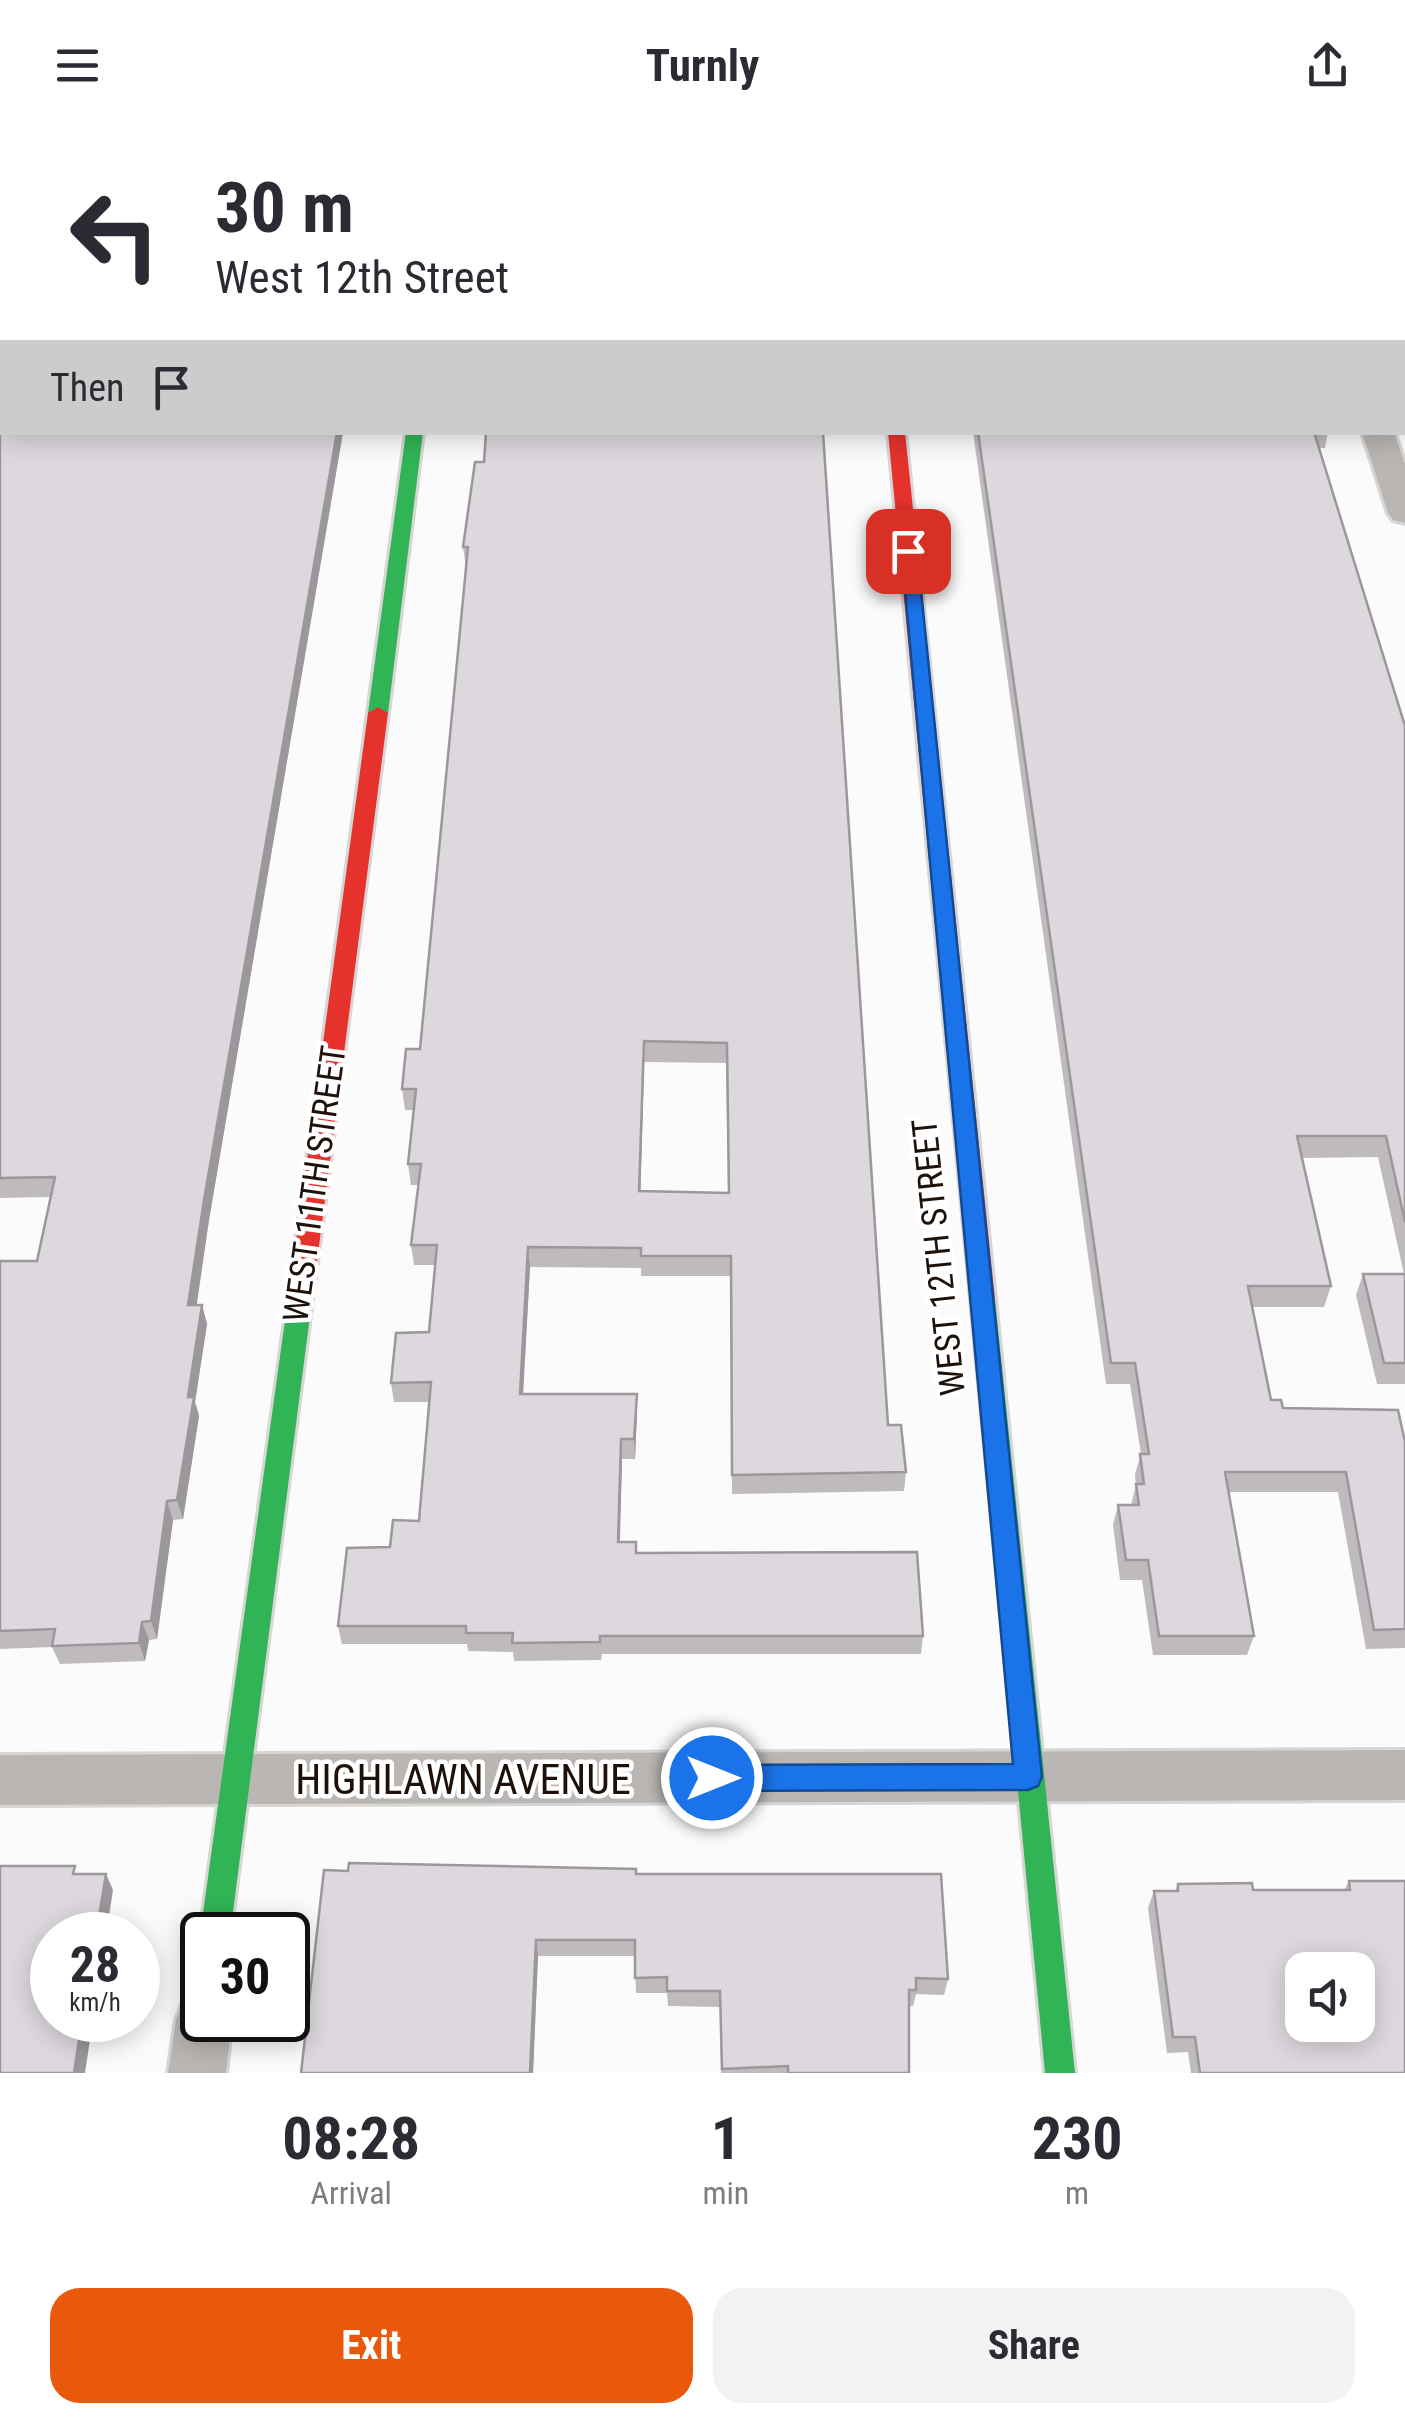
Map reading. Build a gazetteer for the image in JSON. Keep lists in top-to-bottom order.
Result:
{
  "streets": {
    "street": ["WEST 11TH STREET", "WEST 12TH STREET", "HIGHLAWN AVENUE"]
  },
  "crossings": [
    ["WEST 11TH STREET", "HIGHLAWN AVENUE"],
    ["WEST 12TH STREET", "HIGHLAWN AVENUE"]
  ],
  "page": {
    "header": "Turnly",
    "turn": ["30 m", "West 12th Street"],
    "then": "Then",
    "speed": "28 km/h",
    "limit": "30",
    "eta": [
      "08:28",
      "Arrival",
      "1",
      "min",
      "230",
      "m"
    ],
    "buttons": ["Exit", "Share"]
  }
}
